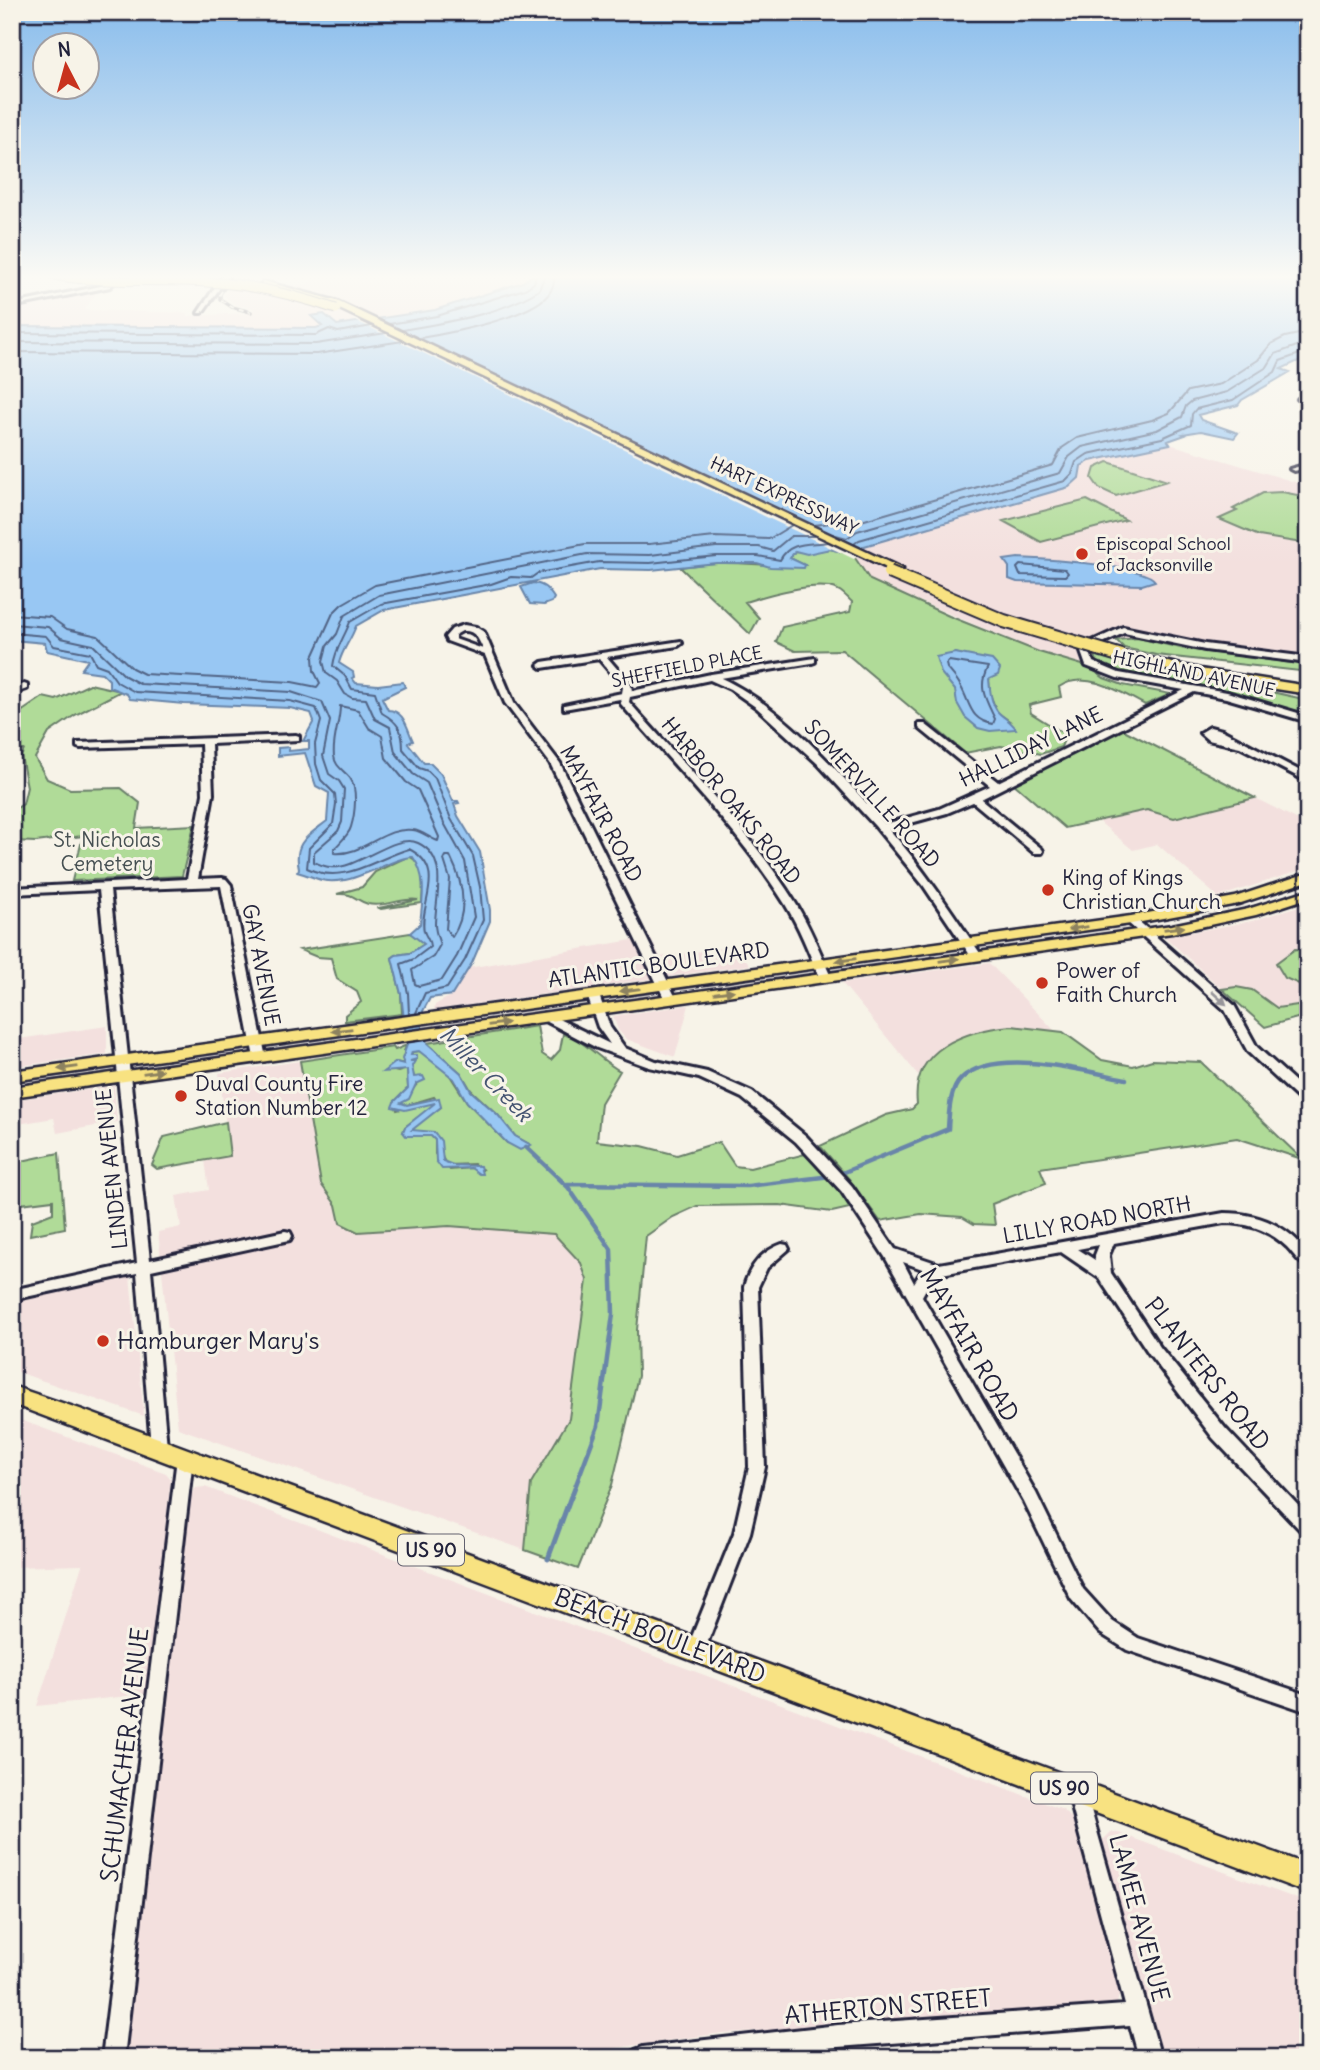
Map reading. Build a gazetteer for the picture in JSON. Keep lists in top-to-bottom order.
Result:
{
  "streets": {
    "highway": ["HART EXPRESSWAY", "US 90", "BEACH BOULEVARD"],
    "main road": ["ATLANTIC BOULEVARD"],
    "street": [
      "SHEFFIELD PLACE",
      "HIGHLAND AVENUE",
      "HALLIDAY LANE",
      "SOMERVILLE ROAD",
      "HARBOR OAKS ROAD",
      "MAYFAIR ROAD",
      "GAY AVENUE",
      "LINDEN AVENUE",
      "LILLY ROAD NORTH",
      "PLANTERS ROAD",
      "SCHUMACHER AVENUE",
      "LAMEE AVENUE",
      "ATHERTON STREET"
    ]
  },
  "crossings": [
    ["SHEFFIELD PLACE", "SOMERVILLE ROAD"],
    ["SHEFFIELD PLACE", "HARBOR OAKS ROAD"],
    ["HIGHLAND AVENUE", "HALLIDAY LANE"],
    ["HALLIDAY LANE", "SOMERVILLE ROAD"],
    ["SOMERVILLE ROAD", "ATLANTIC BOULEVARD"],
    ["HARBOR OAKS ROAD", "ATLANTIC BOULEVARD"],
    ["MAYFAIR ROAD", "ATLANTIC BOULEVARD"],
    ["MAYFAIR ROAD", "LILLY ROAD NORTH"],
    ["GAY AVENUE", "ATLANTIC BOULEVARD"],
    ["ATLANTIC BOULEVARD", "LINDEN AVENUE"],
    ["LINDEN AVENUE", "BEACH BOULEVARD"],
    ["LILLY ROAD NORTH", "PLANTERS ROAD"],
    ["BEACH BOULEVARD", "SCHUMACHER AVENUE"],
    ["BEACH BOULEVARD", "LAMEE AVENUE"],
    ["LAMEE AVENUE", "ATHERTON STREET"]
  ],
  "water": ["Miller Creek"],
  "parks": ["St. Nicholas Cemetery"],
  "places": [
    "Episcopal School of Jacksonville",
    "King of Kings Christian Church",
    "Power of Faith Church",
    "Duval County Fire Station Number 12",
    "Hamburger Mary's"
  ],
  "north": "top"
}
